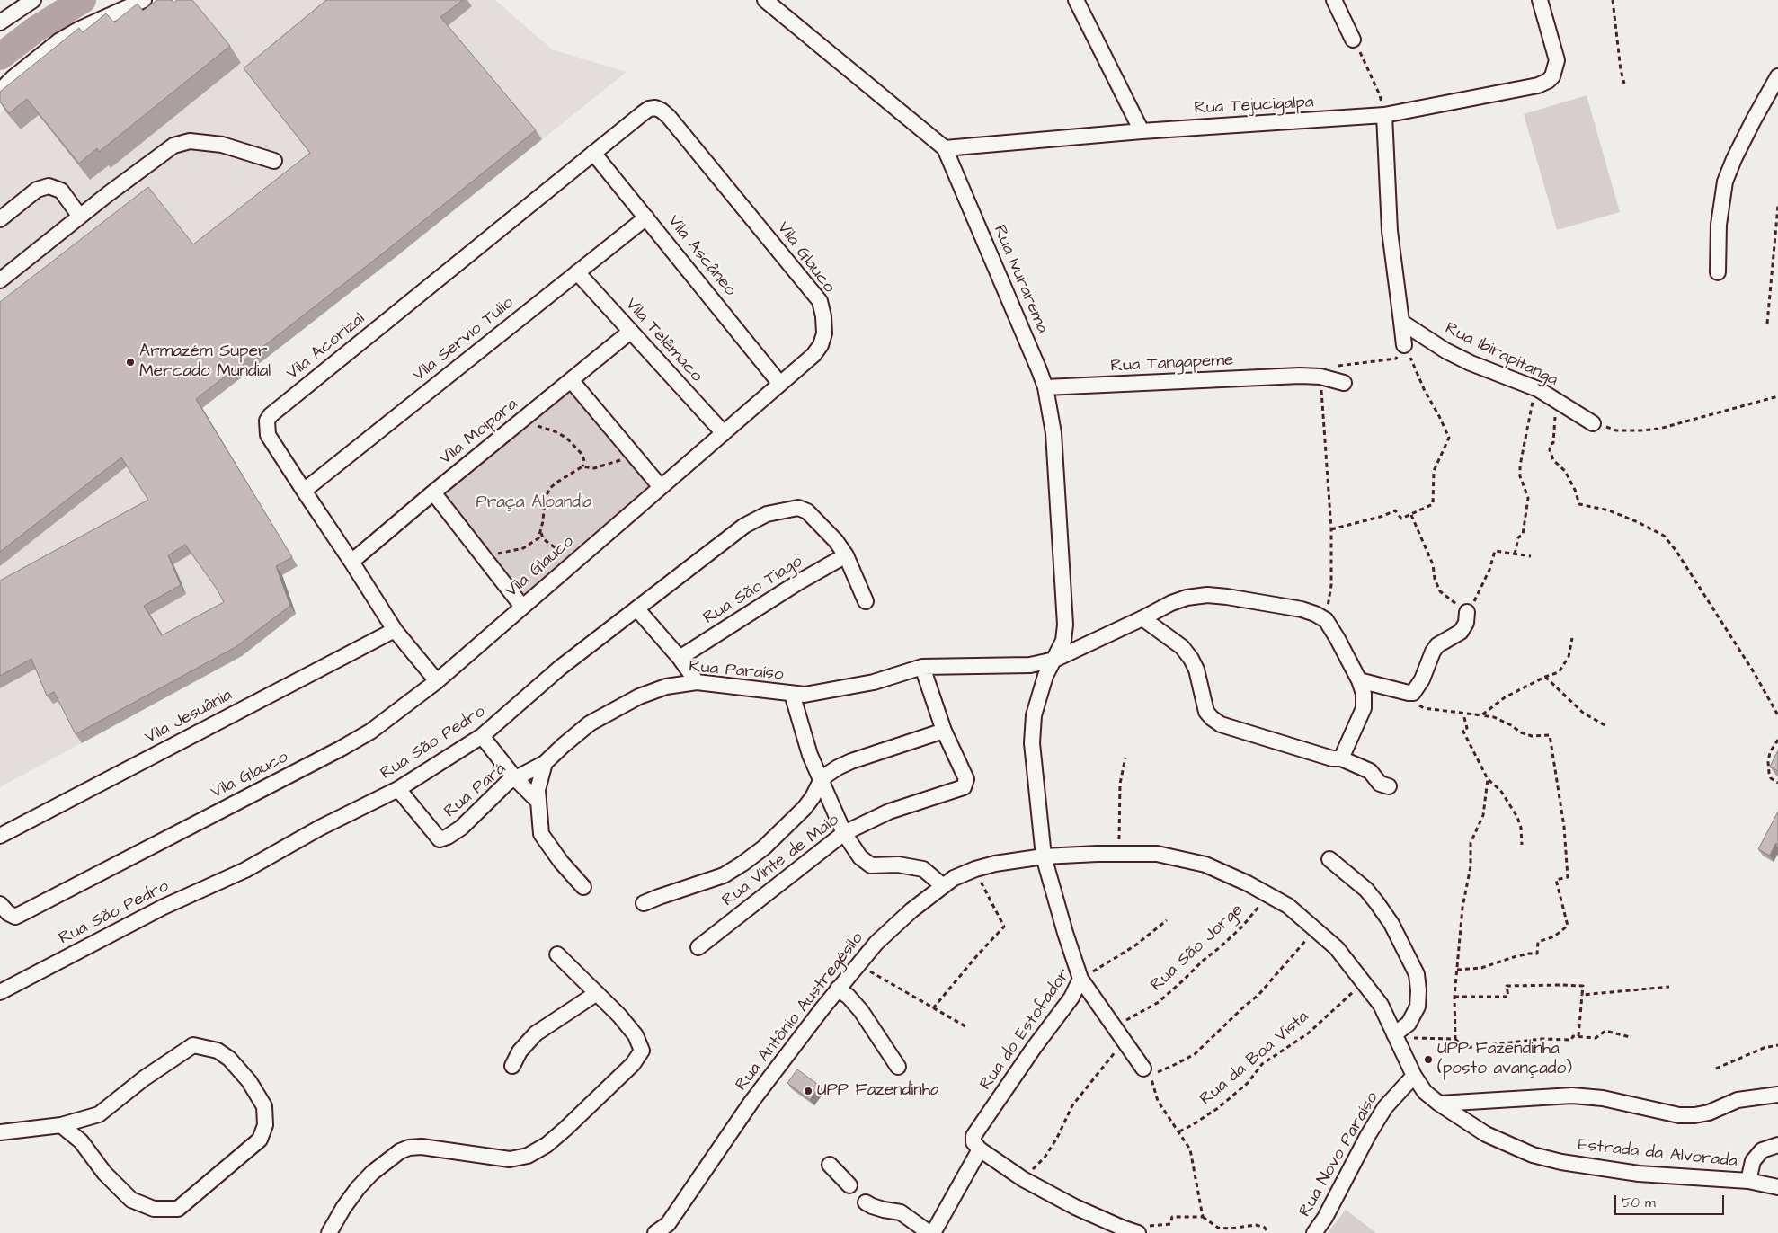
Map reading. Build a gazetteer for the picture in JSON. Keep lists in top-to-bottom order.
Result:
{
  "streets": {
    "street": [
      "Rua Tejucigalpa",
      "Vila Ascâneo",
      "Vila Glauco",
      "Rua Ivurarema",
      "Vila Servio Tulio",
      "Vila Telêmaco",
      "Vila Acorizal",
      "Rua Ibirapitanga",
      "Rua Tangapeme",
      "Vila Moipara",
      "Rua São Tiago",
      "Rua Paraíso",
      "Vila Jesuânia",
      "Rua São Pedro",
      "Rua Pará",
      "Rua Vinte de Maio",
      "Rua Antônio Austregésilo",
      "Rua do Estofador",
      "Estrada da Alvorada",
      "Rua Novo Paraíso"
    ],
    "path": ["Rua São Jorge", "Rua da Boa Vista"]
  },
  "crossings": [
    ["Rua Tejucigalpa", "Rua Ivurarema"],
    ["Vila Ascâneo", "Vila Glauco"],
    ["Vila Ascâneo", "Vila Servio Tulio"],
    ["Vila Ascâneo", "Vila Acorizal"],
    ["Vila Glauco", "Vila Telêmaco"],
    ["Vila Glauco", "Vila Acorizal"],
    ["Rua Ivurarema", "Rua Tangapeme"],
    ["Rua Ivurarema", "Rua Paraíso"],
    ["Rua Ivurarema", "Rua São Jorge"],
    ["Rua Ivurarema", "Rua Antônio Austregésilo"],
    ["Rua Ivurarema", "Rua do Estofador"],
    ["Vila Servio Tulio", "Vila Telêmaco"],
    ["Vila Servio Tulio", "Vila Acorizal"],
    ["Vila Telêmaco", "Vila Moipara"],
    ["Vila Acorizal", "Vila Moipara"],
    ["Vila Acorizal", "Vila Jesuânia"],
    ["Rua São Tiago", "Rua São Pedro"],
    ["Rua Paraíso", "Rua Pará"],
    ["Rua São Pedro", "Rua Pará"],
    ["Rua São Jorge", "Rua Antônio Austregésilo"],
    ["Rua Antônio Austregésilo", "Rua da Boa Vista"],
    ["Rua Antônio Austregésilo", "Estrada da Alvorada"],
    ["Rua Antônio Austregésilo", "Rua Novo Paraíso"]
  ],
  "parks": ["Praça Aloandia"],
  "places": ["Armazém Super Mercado Mundial", "UPP Fazendinha (posto avançado)", "UPP Fazendinha"],
  "scale_bar": "50 m"
}
